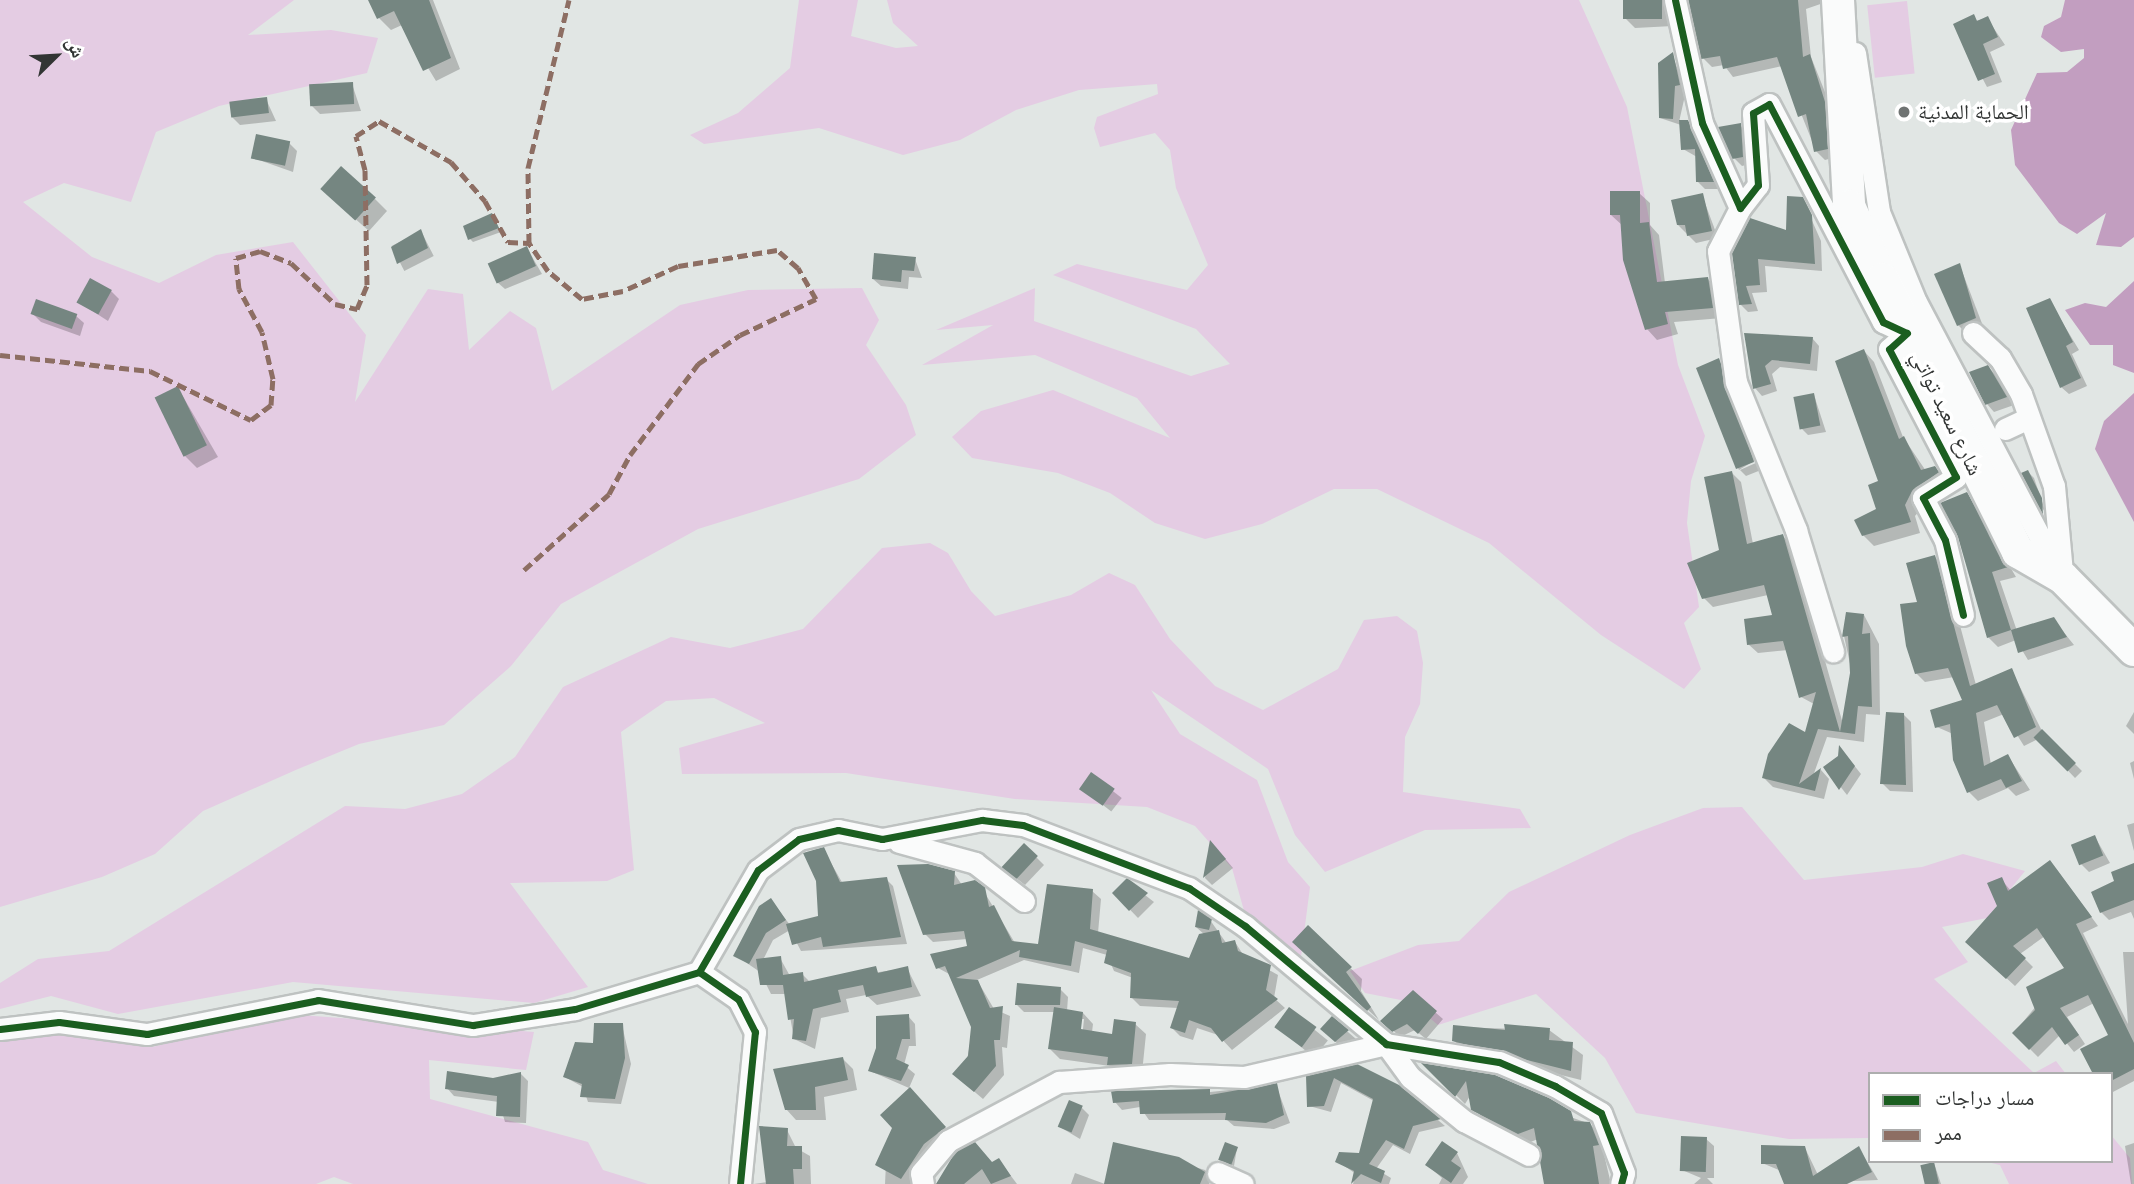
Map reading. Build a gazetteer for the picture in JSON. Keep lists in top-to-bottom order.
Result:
{
  "streets": {
    "main road": ["شارع سعيد تواتي"]
  },
  "places": ["الحماية المدنية"],
  "legend": ["مسار دراجات", "ممر"],
  "north": "top right"
}
